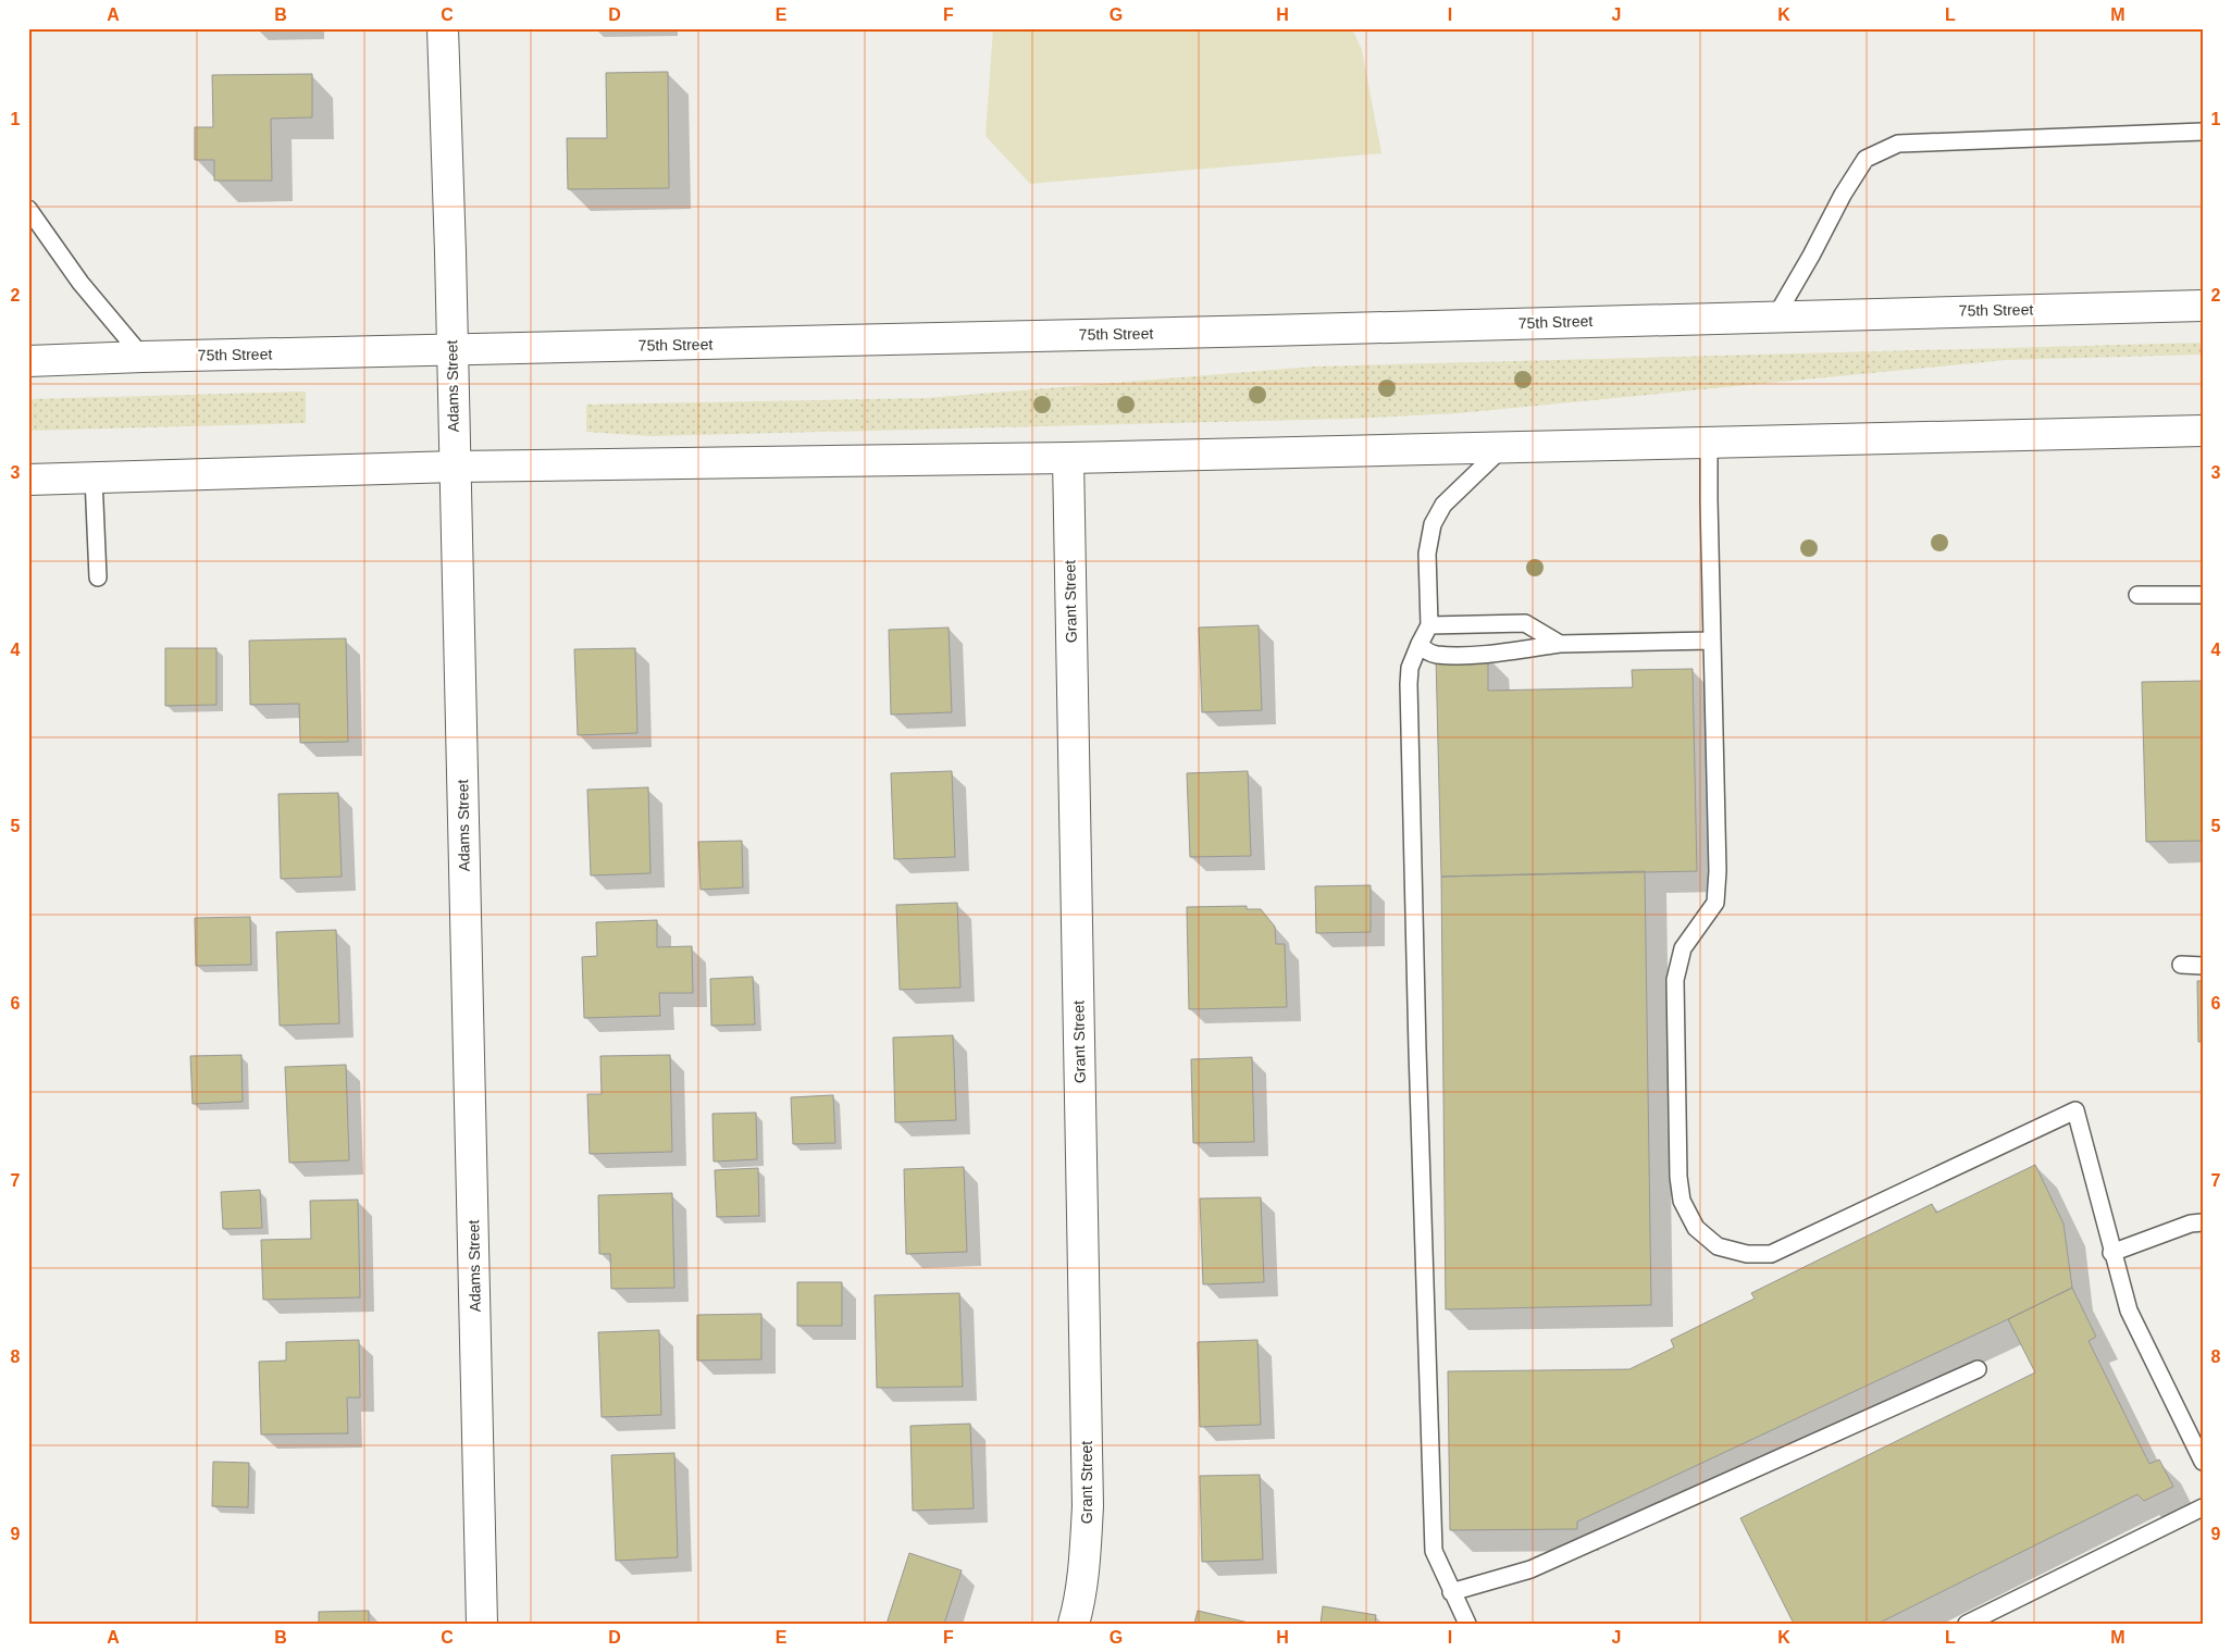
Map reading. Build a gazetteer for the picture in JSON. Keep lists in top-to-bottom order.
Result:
{
  "streets": {
    "main road": ["75th Street", "Adams Street", "Grant Street"]
  },
  "crossings": [
    ["75th Street", "Adams Street"]
  ],
  "grid": {
    "columns": [
      "A",
      "B",
      "C",
      "D",
      "E",
      "F",
      "G",
      "H",
      "I",
      "J",
      "K",
      "L",
      "M"
    ],
    "rows": [
      "1",
      "2",
      "3",
      "4",
      "5",
      "6",
      "7",
      "8",
      "9"
    ]
  }
}
